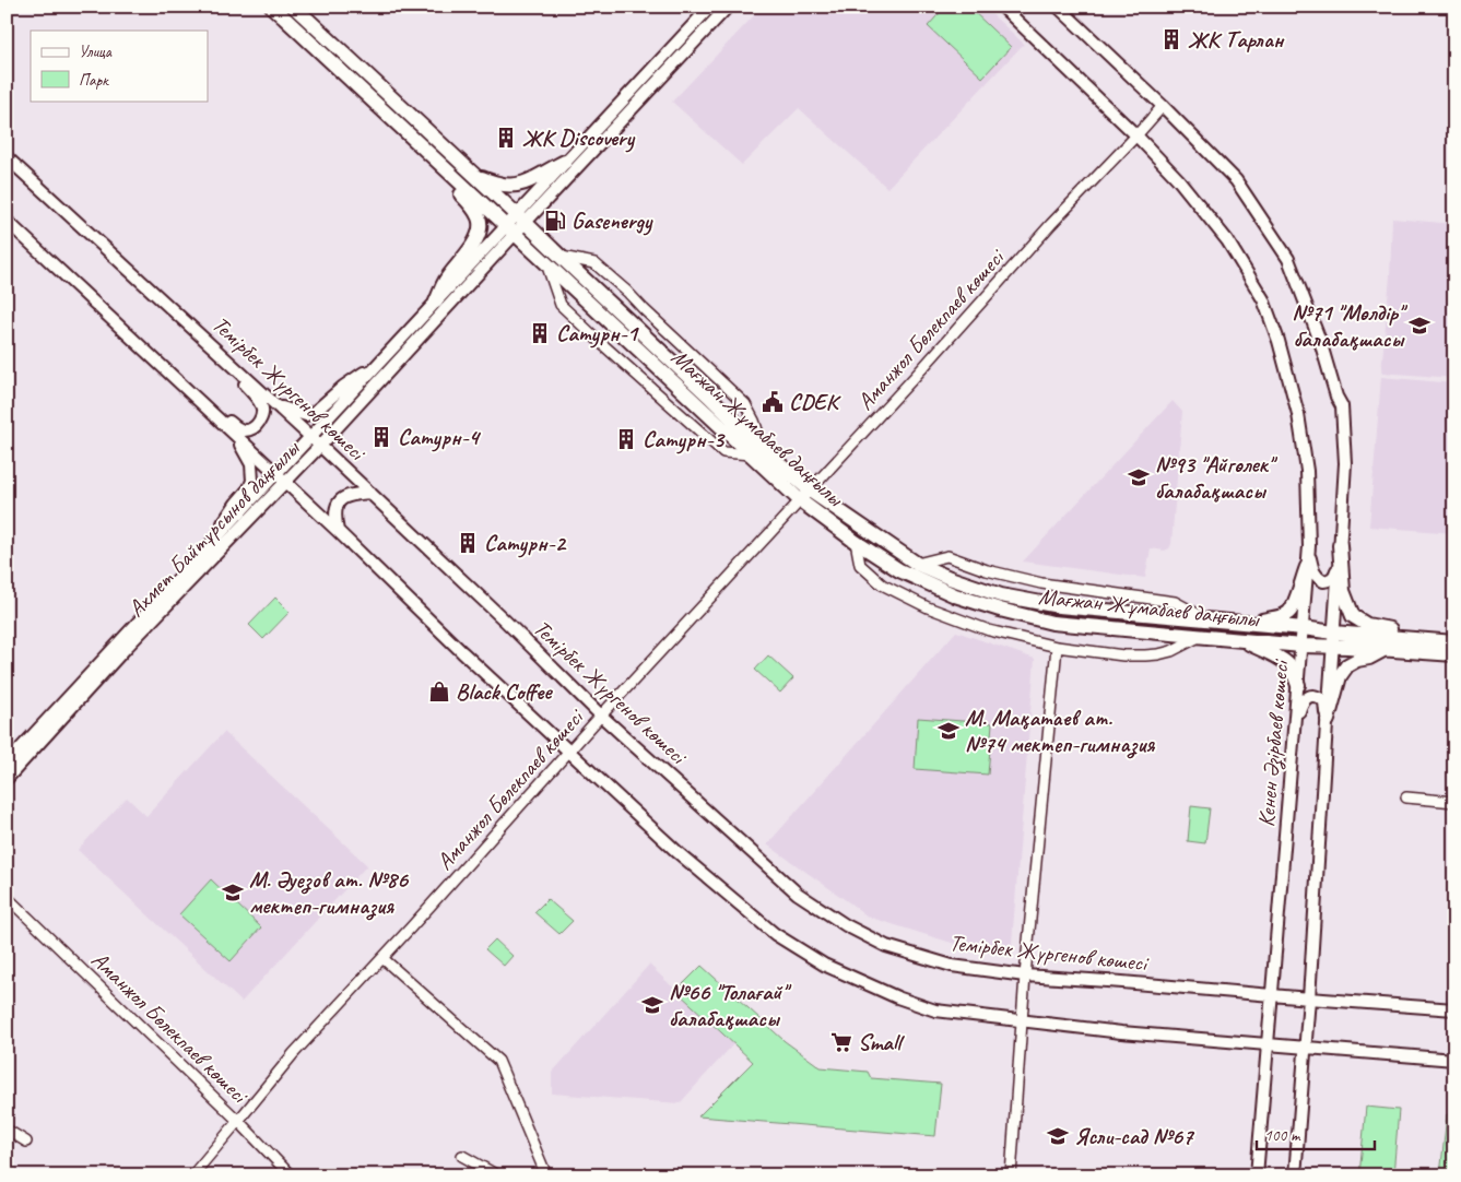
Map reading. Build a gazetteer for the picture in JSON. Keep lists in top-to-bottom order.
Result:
{
  "streets": {
    "main road": ["Мағжан Жұмабаев даңғылы"],
    "street": [
      "Аманжол Бөлекпаев көшесі",
      "Темірбек Жүргенов көшесі",
      "Ахмет Байтұрсынов даңғылы",
      "Кенен Әзірбаев көшесі"
    ]
  },
  "crossings": [
    ["Аманжол Бөлекпаев көшесі", "Темірбек Жүргенов көшесі"],
    ["Аманжол Бөлекпаев көшесі", "Мағжан Жұмабаев даңғылы"],
    ["Аманжол Бөлекпаев көшесі", "Кенен Әзірбаев көшесі"],
    ["Темірбек Жүргенов көшесі", "Ахмет Байтұрсынов даңғылы"],
    ["Темірбек Жүргенов көшесі", "Кенен Әзірбаев көшесі"],
    ["Мағжан Жұмабаев даңғылы", "Ахмет Байтұрсынов даңғылы"],
    ["Мағжан Жұмабаев даңғылы", "Кенен Әзірбаев көшесі"]
  ],
  "places": {
    "building": [
      "ЖК Тарлан",
      "ЖК Discovery",
      "Сатурн-1",
      "Сатурн-4",
      "Сатурн-3",
      "Сатурн-2"
    ],
    "fuel station": ["Gasenergy"],
    "school or university": [
      "№71 \"Мөлдір\" балабақшасы",
      "№93 \"Айгөлек\" балабақшасы",
      "М. Мақатаев ат. №74 мектеп-гимназия",
      "М. Әуезов ат. №86 мектеп-гимназия",
      "№66 \"Толағай\" балабақшасы",
      "Ясли-сад №67"
    ],
    "public building": ["CDEK"],
    "shop": ["Black Coffee"],
    "supermarket": ["Small"]
  },
  "legend": ["Улица", "Парк"],
  "scale_bar": "100 m"
}
